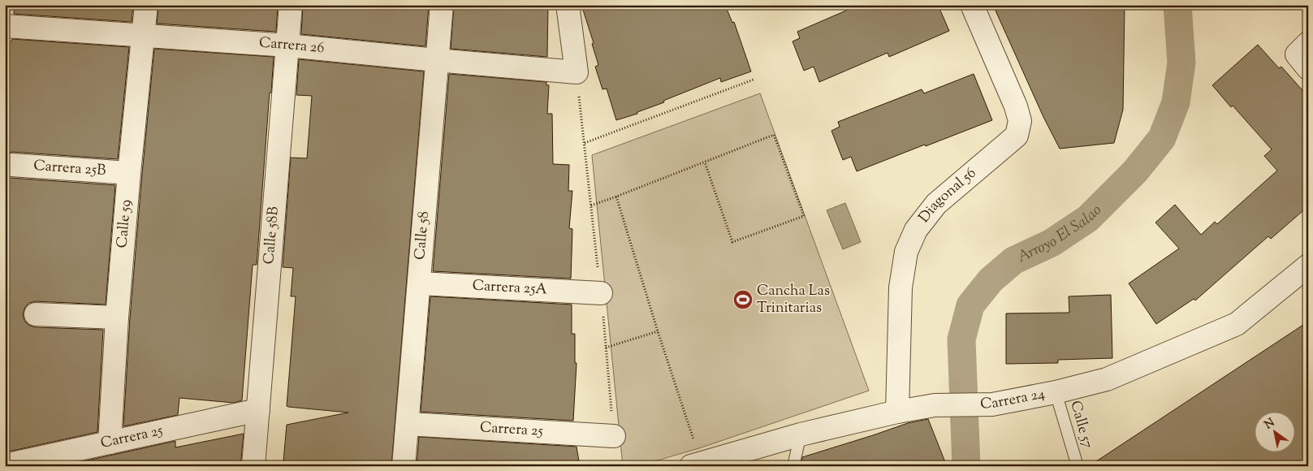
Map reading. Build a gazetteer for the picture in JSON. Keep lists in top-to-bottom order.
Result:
{
  "streets": {
    "street": [
      "Carrera 26",
      "Carrera 25B",
      "Diagonal 56",
      "Calle 59",
      "Calle 58B",
      "Calle 58",
      "Carrera 25A",
      "Carrera 24",
      "Carrera 25"
    ],
    "lane": ["Calle 57"]
  },
  "crossings": [
    ["Carrera 26", "Calle 59"],
    ["Carrera 26", "Calle 58B"],
    ["Carrera 26", "Calle 58"],
    ["Carrera 25B", "Calle 59"],
    ["Diagonal 56", "Carrera 24"],
    ["Calle 59", "Carrera 25"],
    ["Calle 58B", "Carrera 25"],
    ["Calle 58", "Carrera 25A"],
    ["Calle 58", "Carrera 25"],
    ["Carrera 24", "Calle 57"]
  ],
  "water": ["Arroyo El Salao"],
  "places": {
    "sports": ["Cancha Las Trinitarias"]
  },
  "north": "top left"
}
